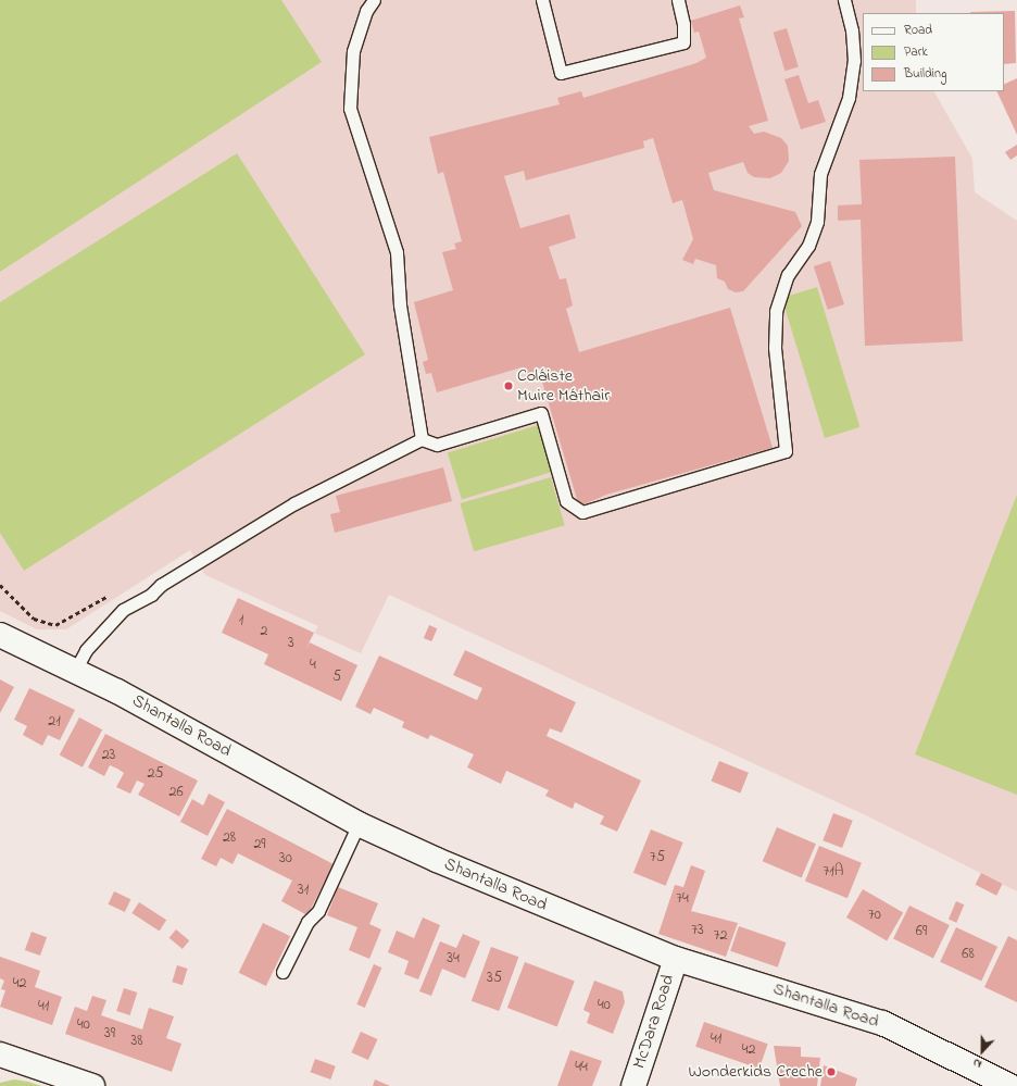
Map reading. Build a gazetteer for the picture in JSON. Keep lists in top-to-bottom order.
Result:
{
  "streets": {
    "street": ["Shantalla Road", "McDara Road"]
  },
  "crossings": [
    ["Shantalla Road", "McDara Road"]
  ],
  "places": ["Coláiste Muire Máthair", "Wonderkids Creche"],
  "house_numbers": [
    "1",
    "2",
    "3",
    "4",
    "5",
    "21",
    "23",
    "25",
    "26",
    "28",
    "29",
    "75",
    "30",
    "71A",
    "31",
    "74",
    "70",
    "73",
    "69",
    "72",
    "68",
    "34",
    "35",
    "42",
    "40",
    "41",
    "40",
    "39",
    "41",
    "38",
    "42",
    "44"
  ],
  "legend": ["Road", "Park", "Building"],
  "north": "bottom"
}
